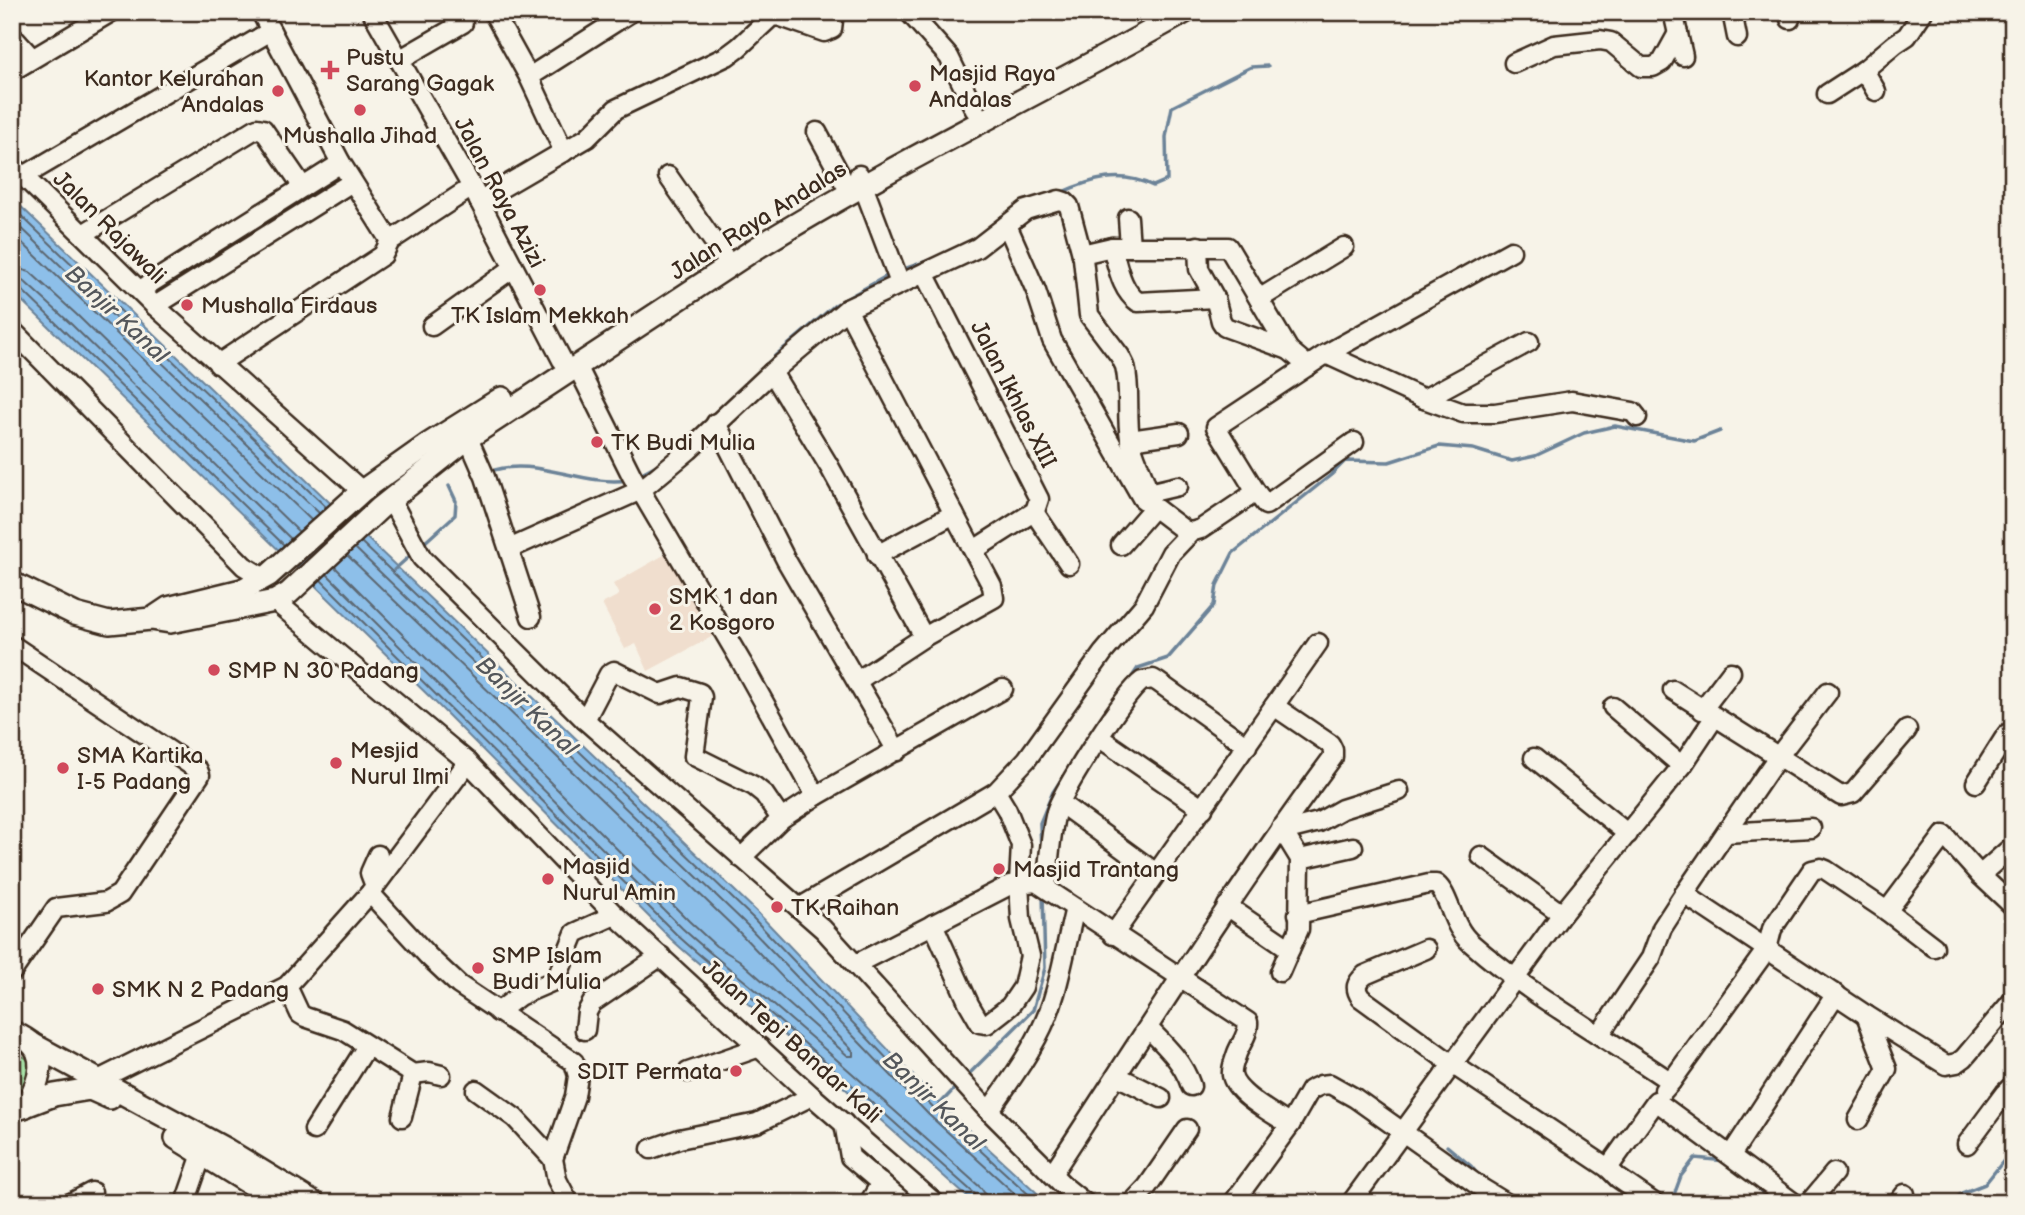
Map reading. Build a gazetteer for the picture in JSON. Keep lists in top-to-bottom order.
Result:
{
  "streets": {
    "main road": ["Jalan Raya Andalas"],
    "street": [
      "Jalan Raya Azizi",
      "Jalan Rajawali",
      "Jalan Ikhlas XIII",
      "Jalan Tepi Bandar Kali"
    ]
  },
  "crossings": [
    ["Jalan Raya Azizi", "Jalan Raya Andalas"],
    ["Jalan Raya Andalas", "Jalan Rajawali"],
    ["Jalan Raya Andalas", "Jalan Tepi Bandar Kali"]
  ],
  "water": ["Banjir Kanal"],
  "places": {
    "health": ["Pustu Sarang Gagak"],
    "other": [
      "Masjid Raya Andalas",
      "Kantor Kelurahan Andalas",
      "Mushalla Jihad",
      "TK Islam Mekkah",
      "Mushalla Firdaus",
      "TK Budi Mulia",
      "SMK 1 dan 2 Kosgoro",
      "SMP N 30 Padang",
      "Mesjid Nurul Ilmi",
      "SMA Kartika I-5 Padang",
      "Masjid Trantang",
      "Masjid Nurul Amin",
      "TK Raihan",
      "SMP Islam Budi Mulia",
      "SMK N 2 Padang",
      "SDIT Permata"
    ]
  }
}
